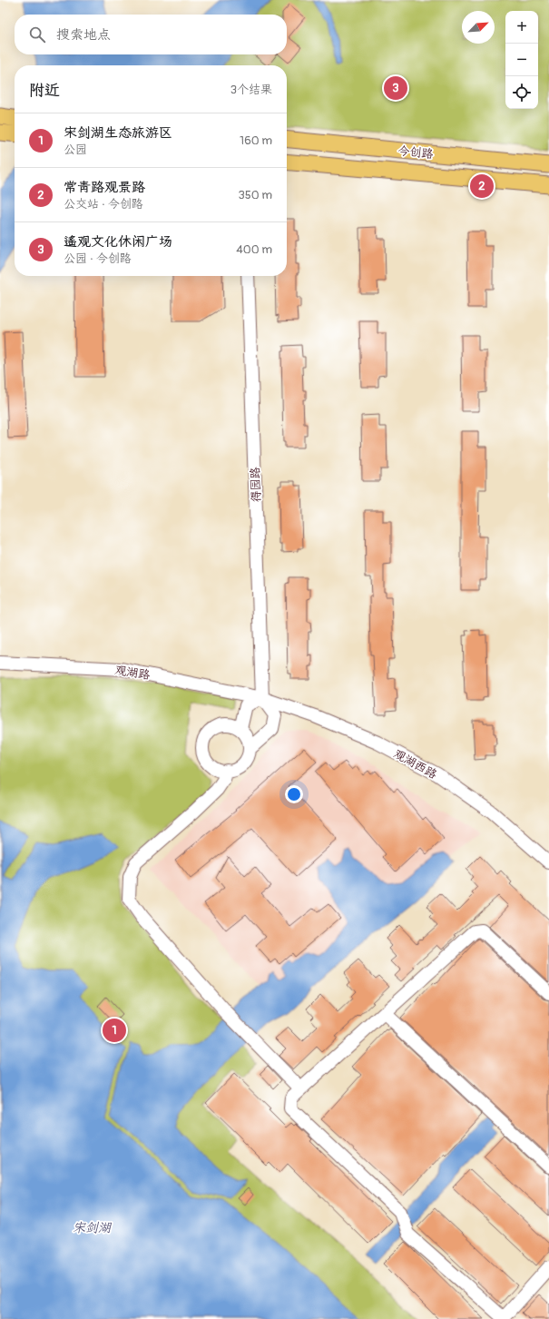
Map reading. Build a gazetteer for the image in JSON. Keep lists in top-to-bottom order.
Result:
{
  "streets": {
    "main road": ["今创路"],
    "street": ["得园路", "观湖路", "观湖西路"]
  },
  "crossings": [
    ["得园路", "观湖路"],
    ["得园路", "观湖西路"],
    ["观湖路", "观湖西路"]
  ],
  "water": ["宋剑湖"],
  "north": "top right",
  "page": {
    "map_buttons": ["+", "−"],
    "search": "搜索地点",
    "heading": ["附近", "3个结果"],
    "pins": ["3", "2", "1"],
    "list": [
      {
        "mark": "1",
        "name": "宋剑湖生态旅游区",
        "note": "公园",
        "value": "160 m"
      },
      {
        "mark": "2",
        "name": "常青路观景路",
        "note": "公交站 · 今创路",
        "value": "350 m"
      },
      {
        "mark": "3",
        "name": "遥观文化休闲广场",
        "note": "公园 · 今创路",
        "value": "400 m"
      }
    ]
  }
}
